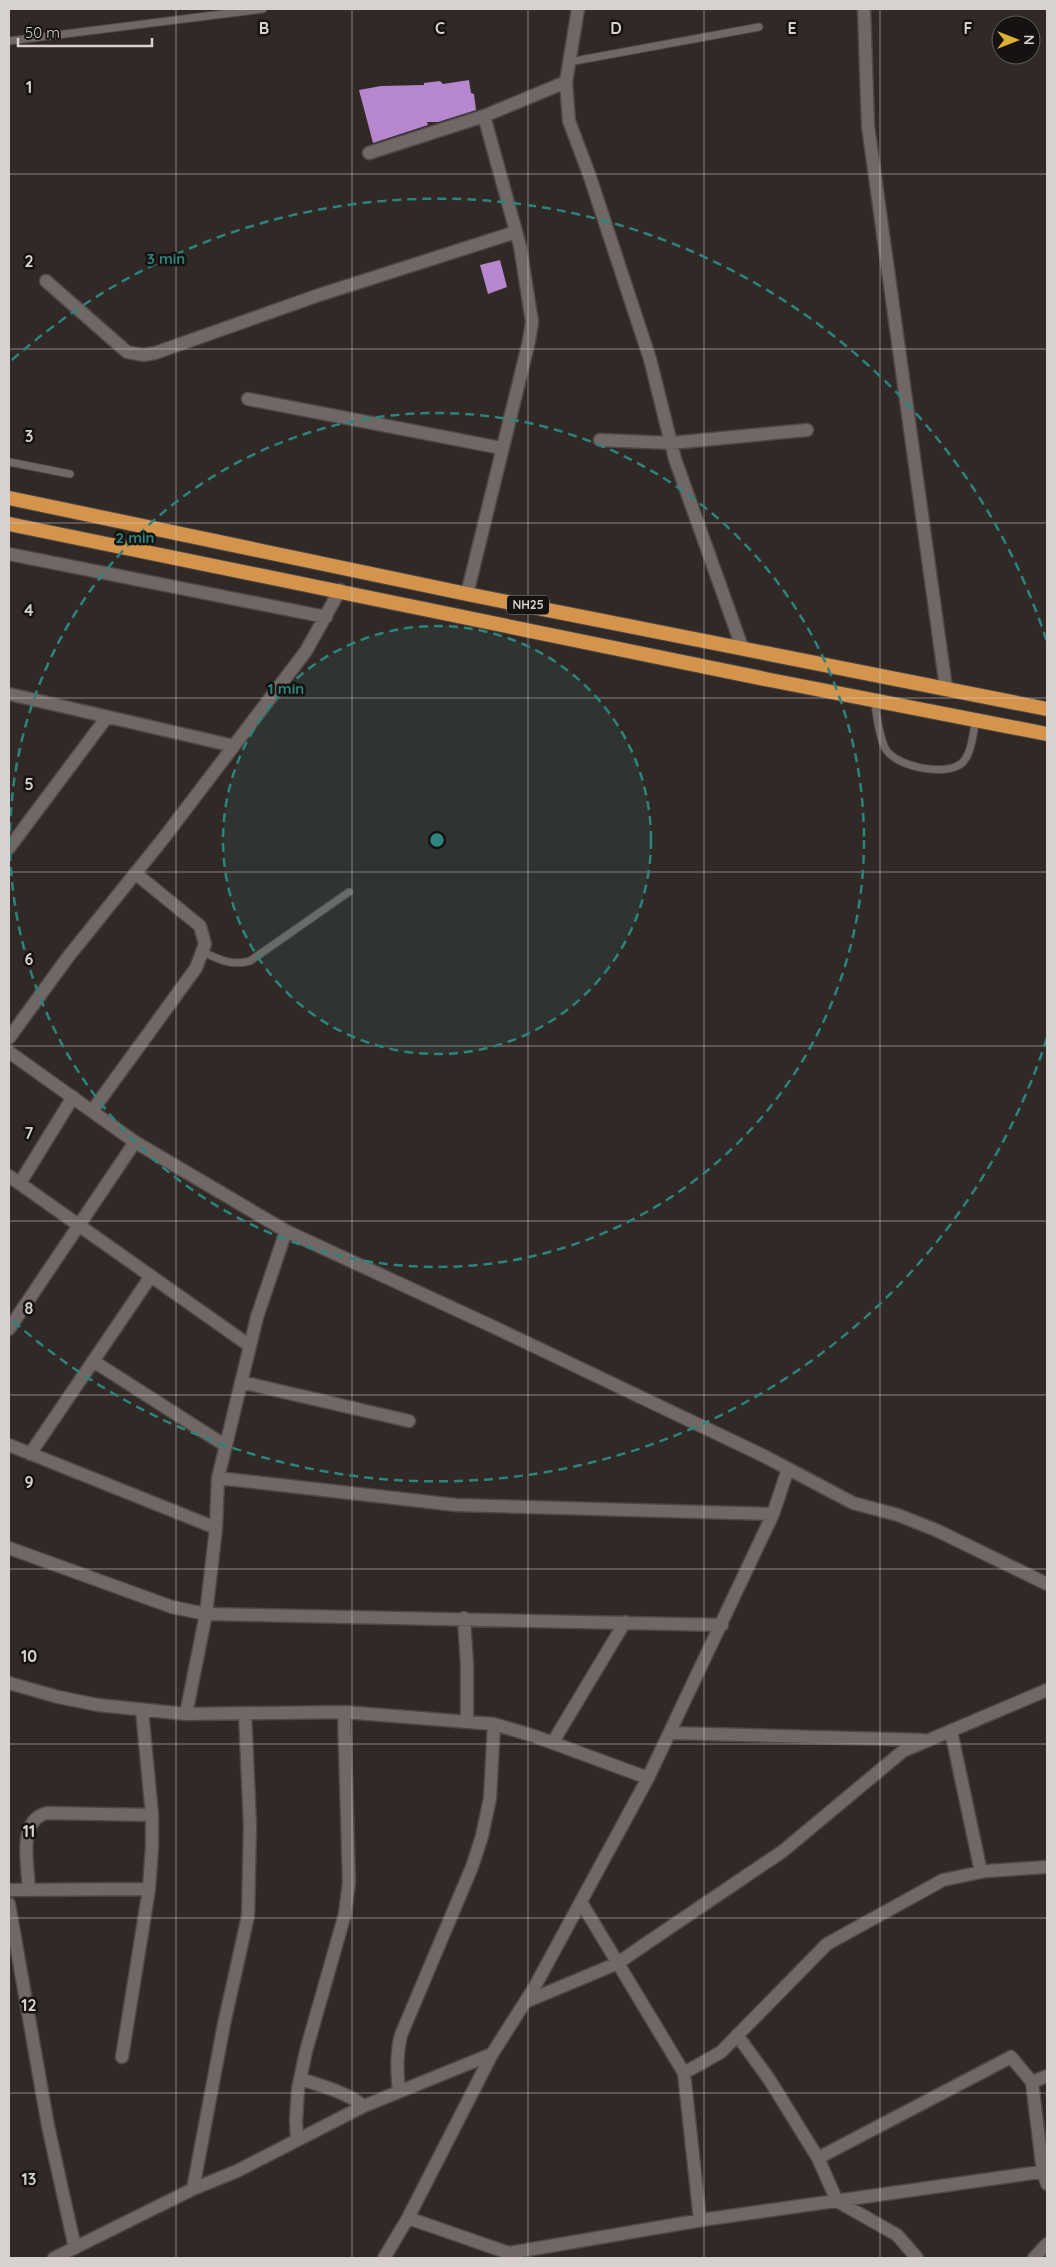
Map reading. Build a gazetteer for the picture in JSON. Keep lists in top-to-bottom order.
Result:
{
  "streets": {
    "highway": ["NH25"]
  },
  "scale_bar": "50 m",
  "north": "right",
  "grid": {
    "columns": [
      "B",
      "C",
      "D",
      "E",
      "F"
    ],
    "rows": [
      "1",
      "2",
      "3",
      "4",
      "5",
      "6",
      "7",
      "8",
      "9",
      "10",
      "11",
      "12",
      "13"
    ]
  },
  "rings": ["3 min", "2 min", "1 min"]
}
